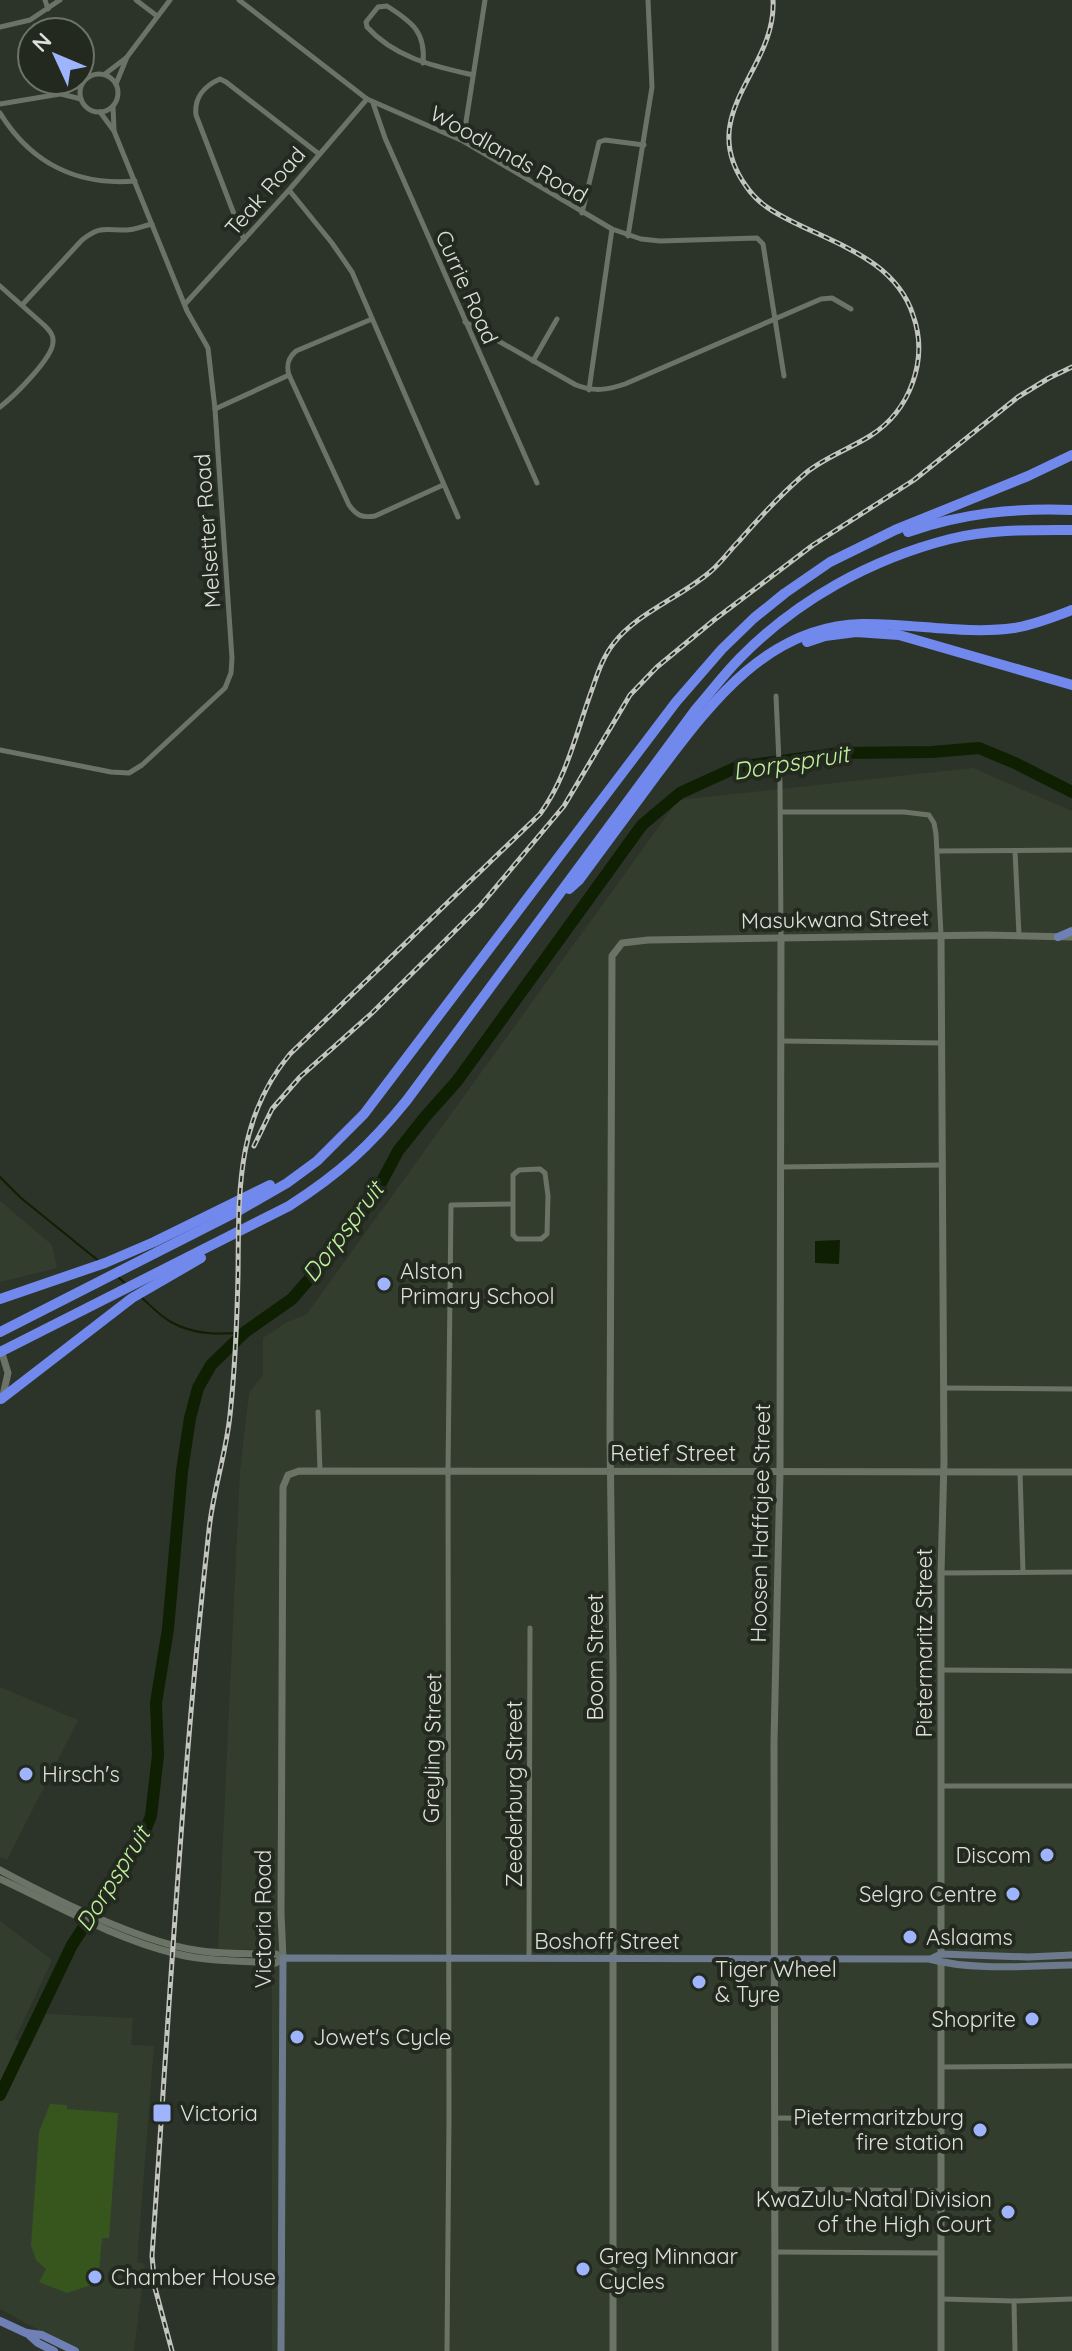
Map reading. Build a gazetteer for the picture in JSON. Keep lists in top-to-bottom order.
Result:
{
  "streets": {
    "main road": ["Victoria Road", "Boshoff Street"],
    "street": [
      "Woodlands Road",
      "Teak Road",
      "Currie Road",
      "Melsetter Road",
      "Masukwana Street",
      "Retief Street",
      "Hoosen Haffajee Street",
      "Pietermaritz Street",
      "Boom Street",
      "Greyling Street",
      "Zeederburg Street"
    ]
  },
  "crossings": [
    ["Woodlands Road", "Teak Road"],
    ["Woodlands Road", "Currie Road"],
    ["Teak Road", "Currie Road"],
    ["Teak Road", "Melsetter Road"],
    ["Masukwana Street", "Hoosen Haffajee Street"],
    ["Masukwana Street", "Pietermaritz Street"],
    ["Masukwana Street", "Boom Street"],
    ["Retief Street", "Hoosen Haffajee Street"],
    ["Retief Street", "Pietermaritz Street"],
    ["Retief Street", "Boom Street"],
    ["Retief Street", "Greyling Street"],
    ["Retief Street", "Victoria Road"],
    ["Hoosen Haffajee Street", "Boshoff Street"],
    ["Pietermaritz Street", "Boshoff Street"],
    ["Boom Street", "Boshoff Street"],
    ["Greyling Street", "Boshoff Street"],
    ["Zeederburg Street", "Boshoff Street"],
    ["Victoria Road", "Boshoff Street"]
  ],
  "water": ["Dorpspruit"],
  "places": {
    "other": [
      "Alston Primary School",
      "Hirsch's",
      "Discom",
      "Selgro Centre",
      "Aslaams",
      "Tiger Wheel & Tyre",
      "Shoprite",
      "Jowet's Cycle",
      "Pietermaritzburg fire station",
      "KwaZulu-Natal Division of the High Court",
      "Greg Minnaar Cycles",
      "Chamber House"
    ],
    "transit": ["Victoria"]
  },
  "north": "top left"
}
